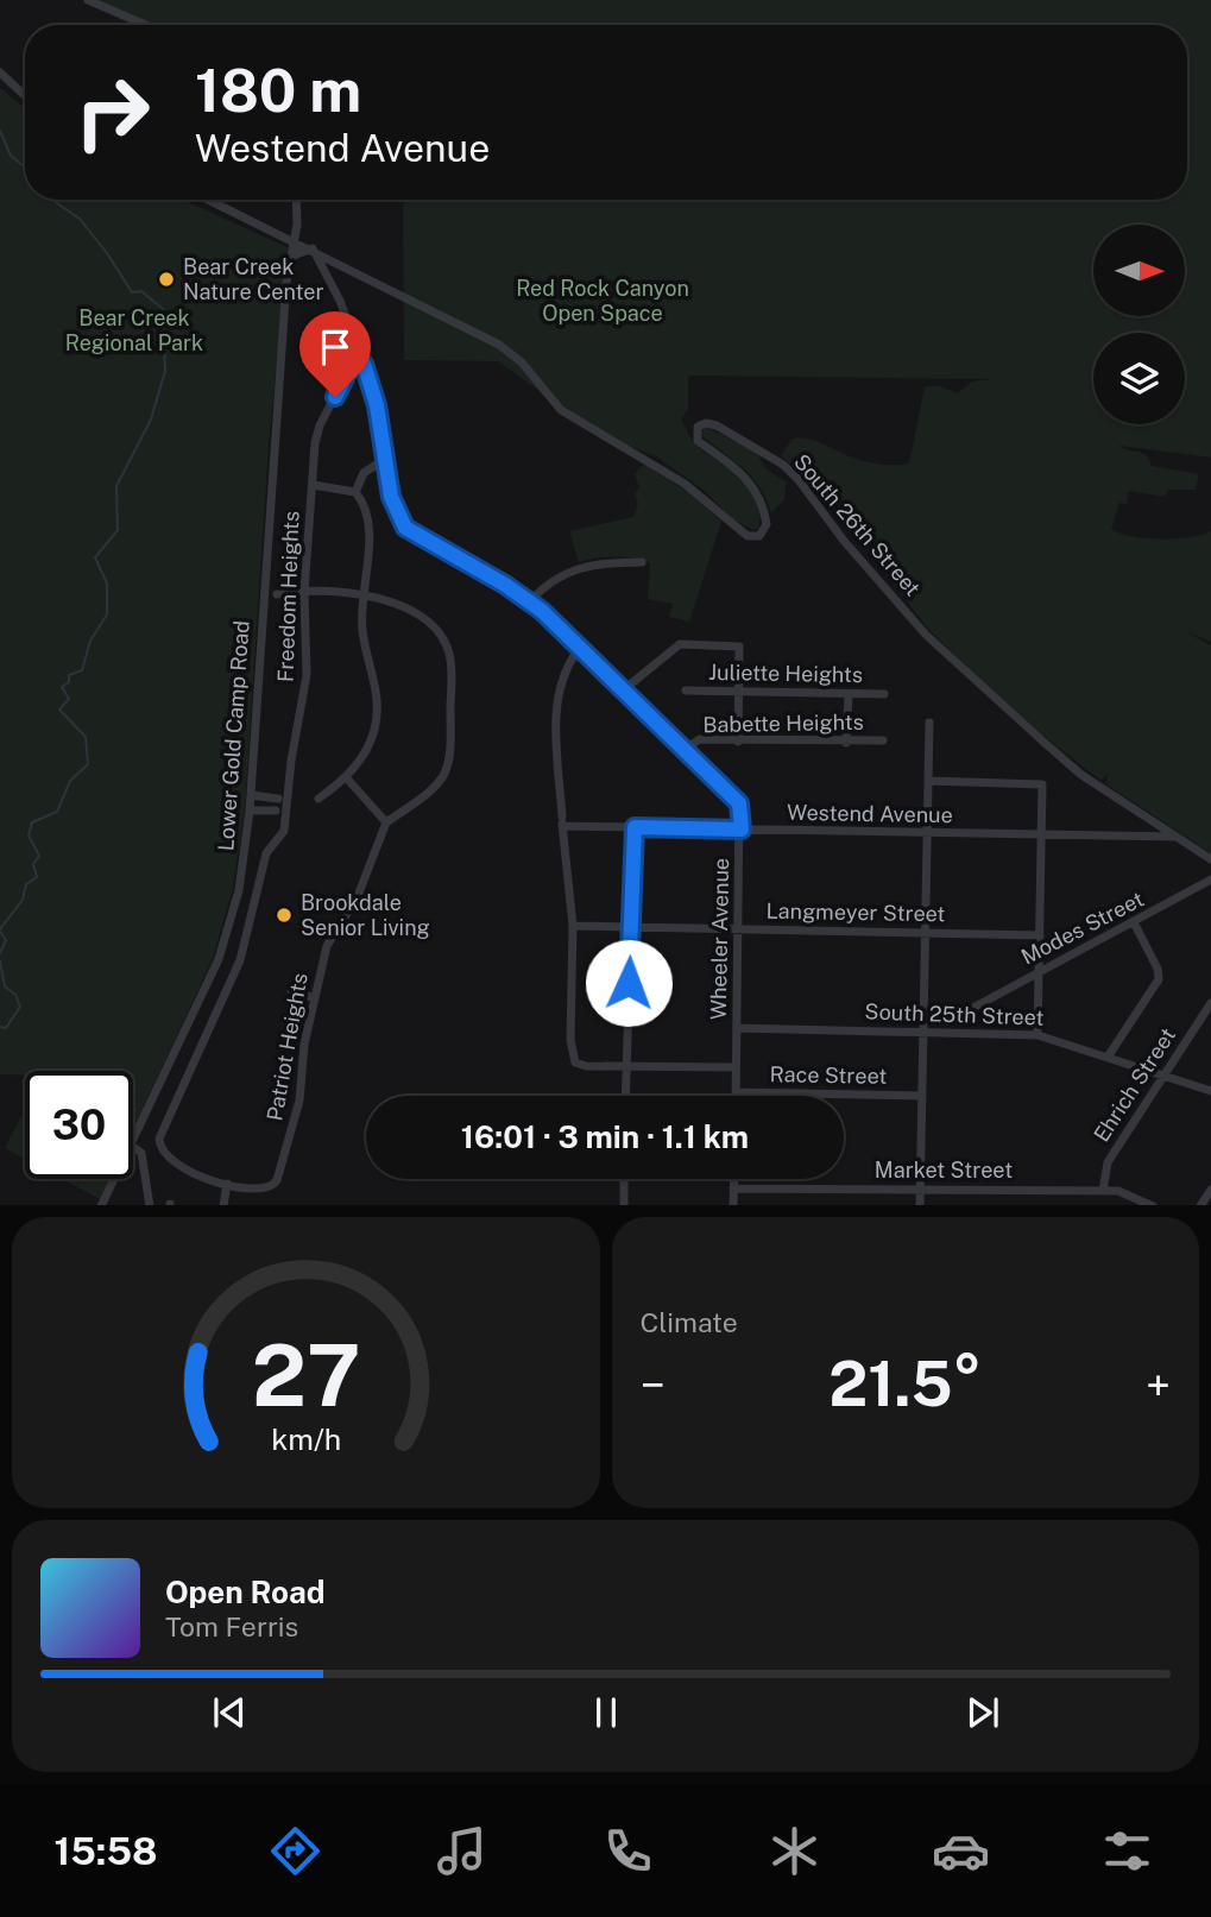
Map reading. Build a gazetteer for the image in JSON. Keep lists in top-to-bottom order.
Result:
{
  "streets": {
    "street": [
      "South 26th Street",
      "Freedom Heights",
      "Juliette Heights",
      "Babette Heights",
      "Lower Gold Camp Road",
      "Westend Avenue",
      "Langmeyer Street",
      "Modes Street",
      "Wheeler Avenue",
      "South 25th Street",
      "Patriot Heights",
      "Race Street",
      "Ehrich Street",
      "Market Street"
    ]
  },
  "crossings": [
    ["South 26th Street", "Lower Gold Camp Road"],
    ["South 26th Street", "Westend Avenue"],
    ["South 26th Street", "Wheeler Avenue"],
    ["Freedom Heights", "Wheeler Avenue"],
    ["Freedom Heights", "Patriot Heights"],
    ["Babette Heights", "Wheeler Avenue"],
    ["Westend Avenue", "Wheeler Avenue"],
    ["Langmeyer Street", "Wheeler Avenue"],
    ["Wheeler Avenue", "South 25th Street"],
    ["Wheeler Avenue", "Race Street"],
    ["South 25th Street", "Ehrich Street"],
    ["Ehrich Street", "Market Street"]
  ],
  "parks": ["Red Rock Canyon Open Space", "Bear Creek Regional Park"],
  "places": ["Bear Creek Nature Center", "Brookdale Senior Living"],
  "north": "right",
  "page": {
    "turn": ["180 m", "Westend Avenue"],
    "limit": "30",
    "trip": "16:01 · 3 min · 1.1 km",
    "tile": "Climate",
    "heat": ["−", "21.5°", "+"],
    "song": ["Open Road", "Tom Ferris"],
    "tabs": "15:58",
    "gauge": ["27", "km/h"]
  }
}
